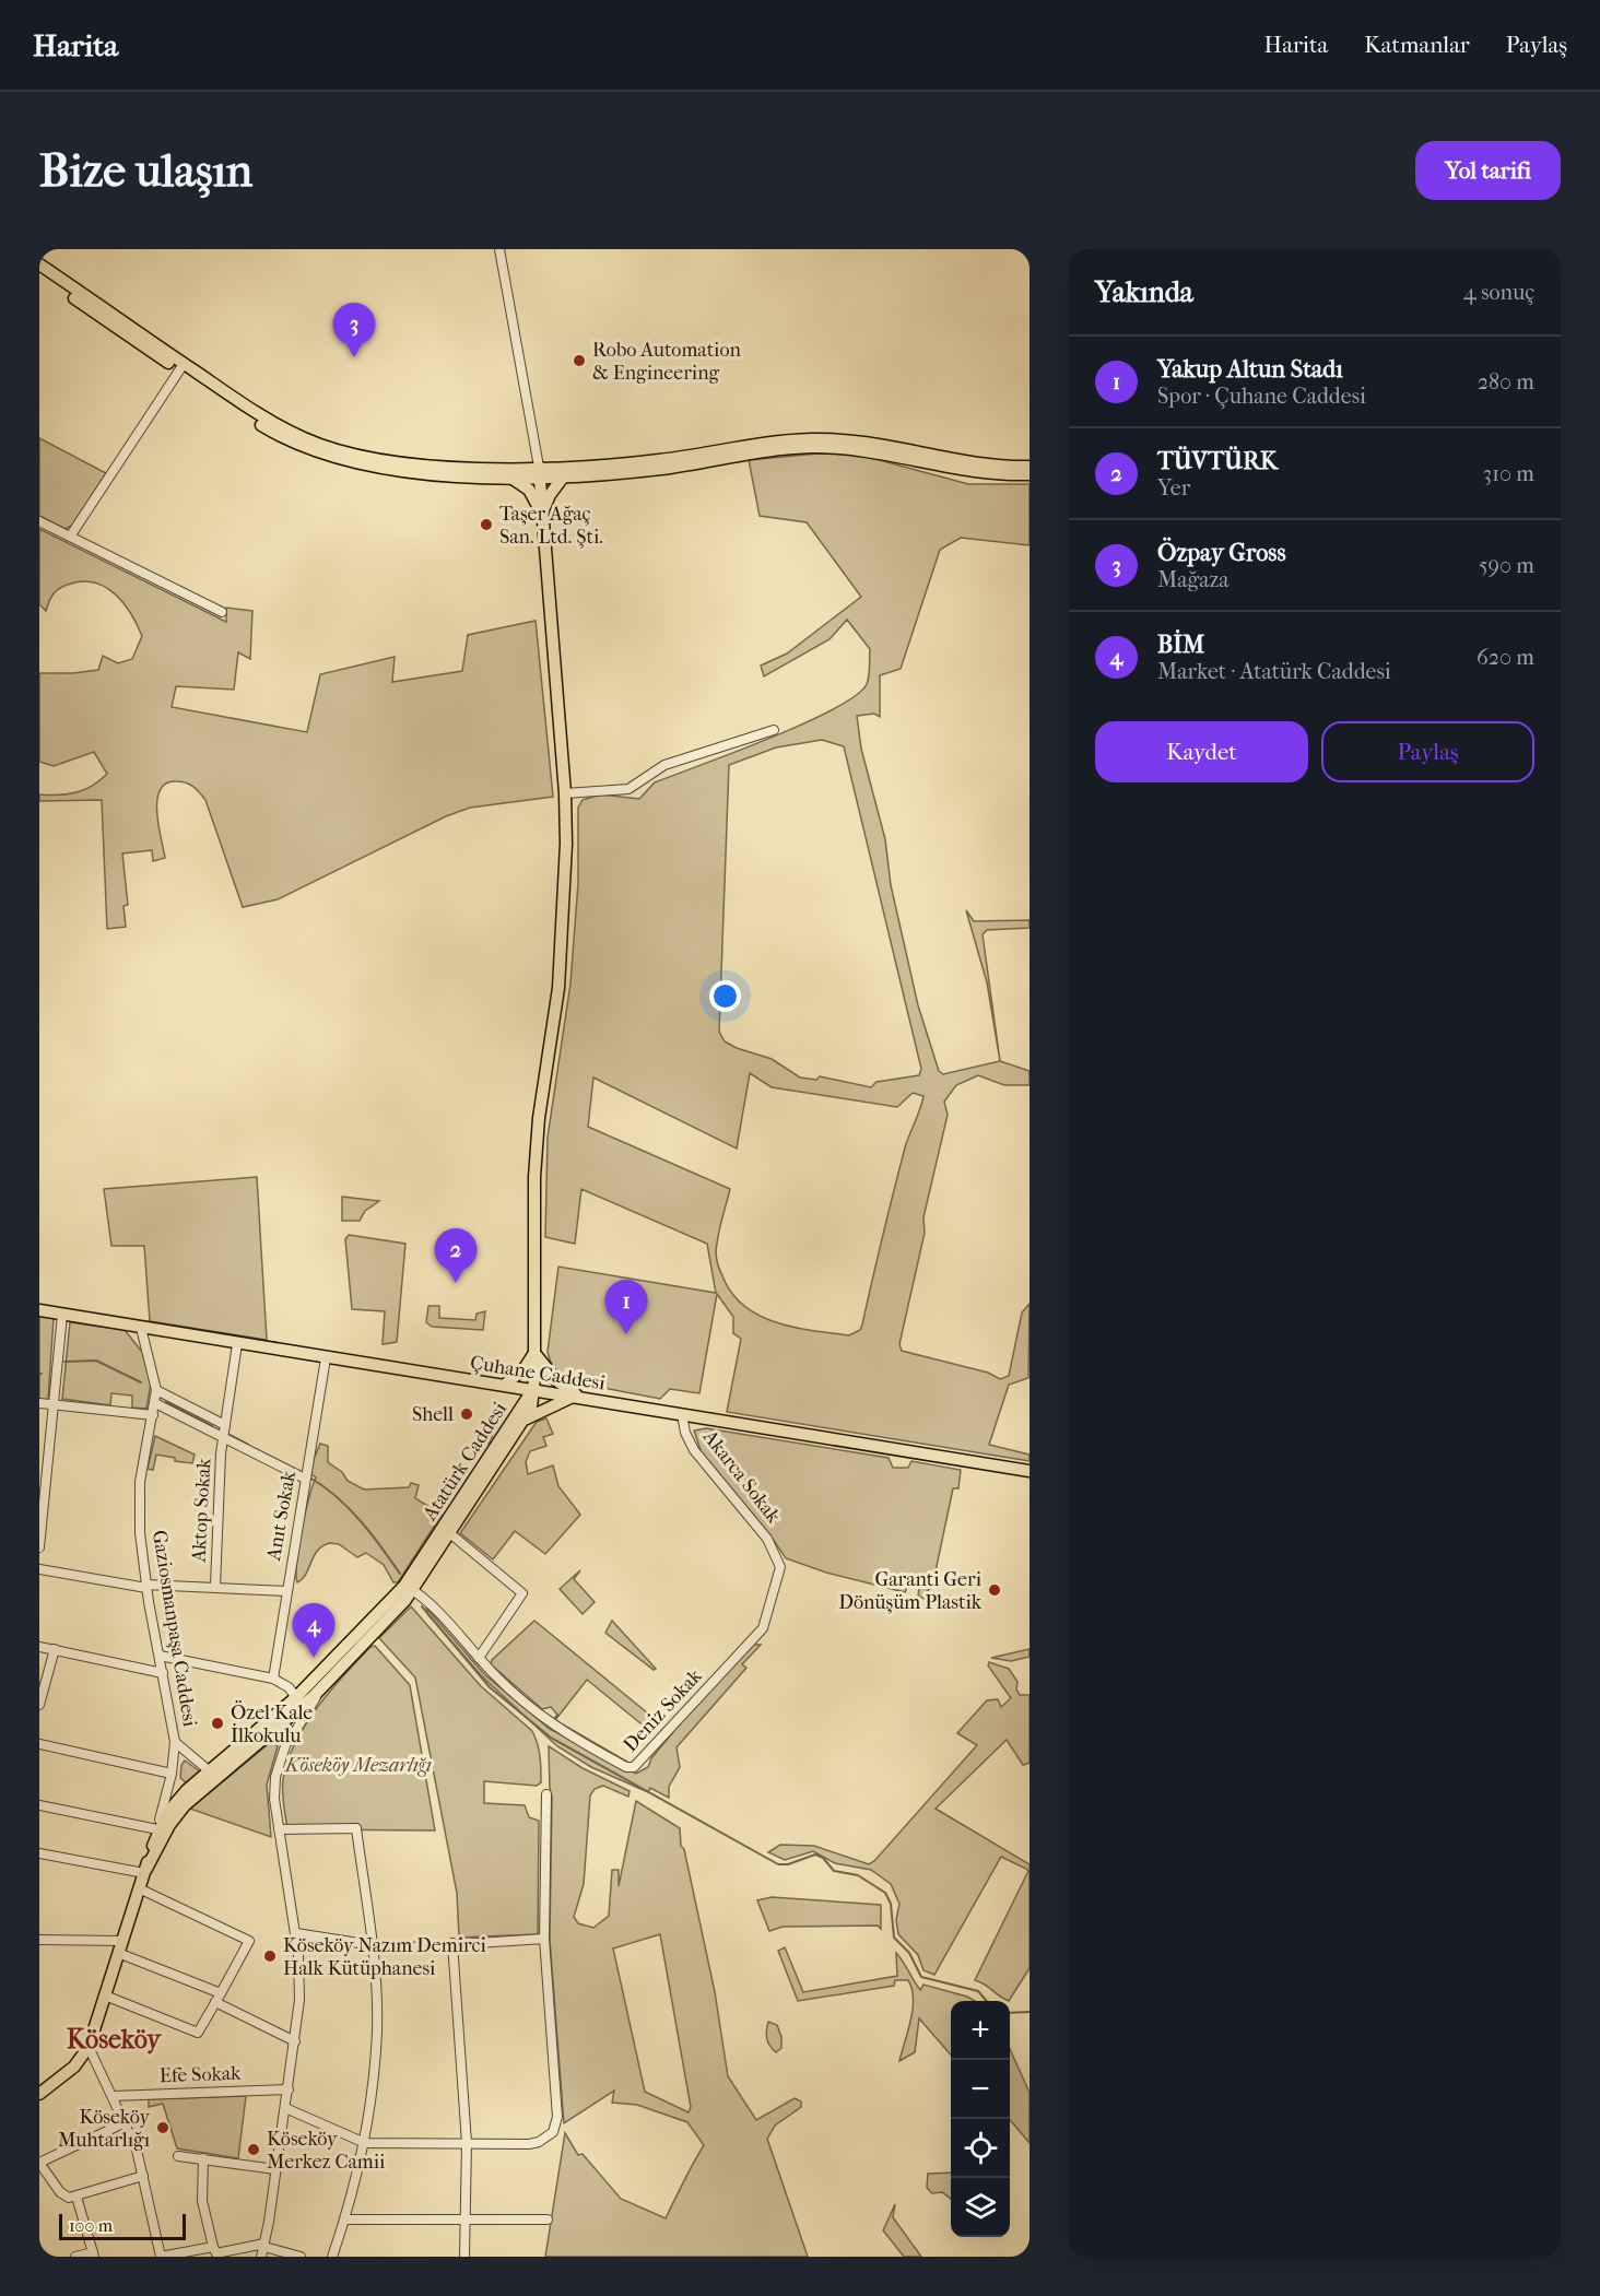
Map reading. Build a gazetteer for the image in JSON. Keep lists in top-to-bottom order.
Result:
{
  "streets": {
    "main road": ["Çuhane Caddesi", "Atatürk Caddesi"],
    "street": [
      "Akarca Sokak",
      "Aktop Sokak",
      "Anıt Sokak",
      "Gaziosmanpaşa Caddesi",
      "Deniz Sokak",
      "Efe Sokak"
    ]
  },
  "crossings": [
    ["Çuhane Caddesi", "Atatürk Caddesi"],
    ["Çuhane Caddesi", "Akarca Sokak"],
    ["Çuhane Caddesi", "Aktop Sokak"],
    ["Çuhane Caddesi", "Anıt Sokak"],
    ["Çuhane Caddesi", "Gaziosmanpaşa Caddesi"],
    ["Atatürk Caddesi", "Gaziosmanpaşa Caddesi"],
    ["Atatürk Caddesi", "Deniz Sokak"],
    ["Akarca Sokak", "Deniz Sokak"]
  ],
  "districts": ["Köseköy"],
  "parks": ["Köseköy Mezarlığı"],
  "places": [
    "Robo Automation & Engineering",
    "Taşer Ağaç San. Ltd. Şti.",
    "Shell",
    "Garanti Geri Dönüşüm Plastik",
    "Özel Kale İlkokulu",
    "Köseköy Nazım Demirci Halk Kütüphanesi",
    "Köseköy Muhtarlığı",
    "Köseköy Merkez Camii"
  ],
  "scale_bar": "100 m",
  "page": {
    "header": "Harita",
    "nav": ["Harita", "Katmanlar", "Paylaş"],
    "buttons": [
      "Yol tarifi",
      ["Kaydet", "Paylaş"]
    ],
    "title": "Bize ulaşın",
    "heading": ["Yakında", "4 sonuç"],
    "pins": [
      "3",
      "2",
      "1",
      "4"
    ],
    "list": [
      {
        "mark": "1",
        "name": "Yakup Altun Stadı",
        "note": "Spor · Çuhane Caddesi",
        "value": "280 m"
      },
      {
        "mark": "2",
        "name": "TÜVTÜRK",
        "note": "Yer",
        "value": "310 m"
      },
      {
        "mark": "3",
        "name": "Özpay Gross",
        "note": "Mağaza",
        "value": "590 m"
      },
      {
        "mark": "4",
        "name": "BİM",
        "note": "Market · Atatürk Caddesi",
        "value": "620 m"
      }
    ],
    "map_buttons": ["+", "−"],
    "scale": "100 m"
  }
}
